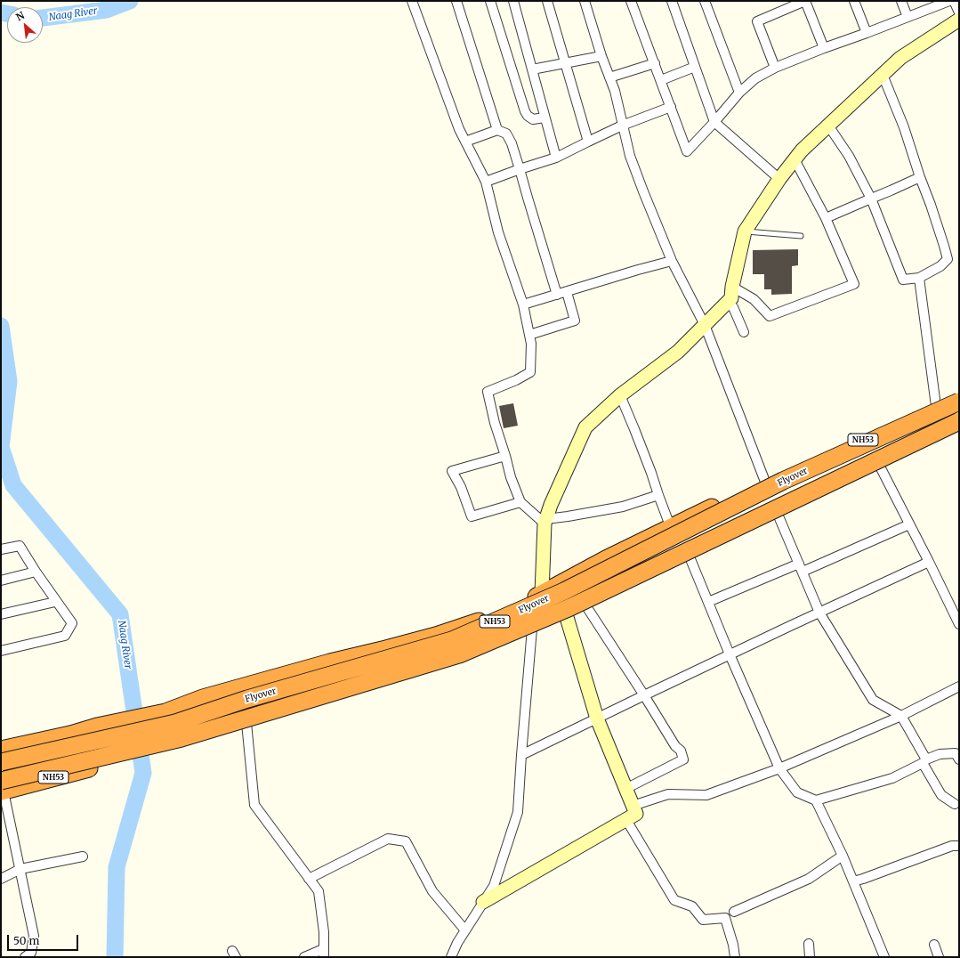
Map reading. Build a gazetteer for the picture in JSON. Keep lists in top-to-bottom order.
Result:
{
  "streets": {
    "highway": ["NH53", "Flyover"]
  },
  "crossings": [
    ["NH53", "Flyover"]
  ],
  "water": ["Naag River"],
  "scale_bar": "50 m",
  "north": "top left"
}
